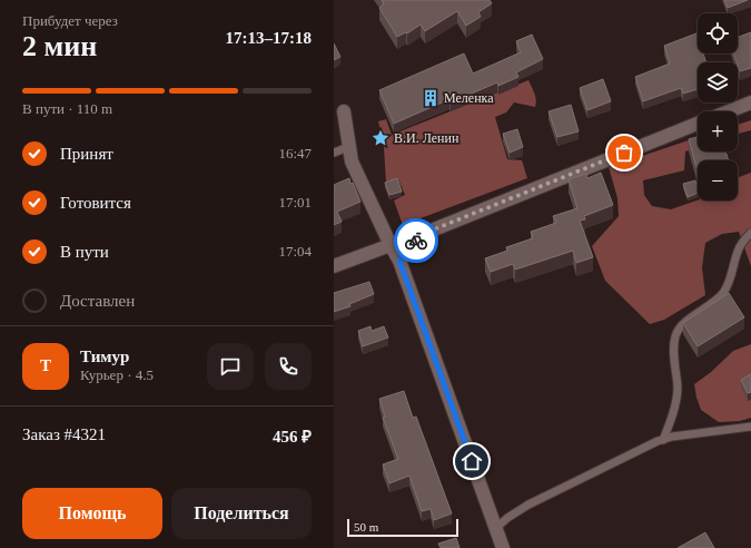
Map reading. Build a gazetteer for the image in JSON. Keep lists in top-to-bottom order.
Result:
{
  "places": {
    "building": ["Меленка"],
    "place": ["В.И. Ленин"]
  },
  "scale_bar": "50 m",
  "page": {
    "heading": ["2 мин", "Прибудет через", "17:13–17:18"],
    "panel": [
      "Тимур",
      "Курьер · 4.5",
      "Заказ #4321",
      "456 ₽"
    ],
    "map_buttons": ["+", "−"],
    "bar": "В пути · 110 m",
    "list": [
      ["Принят", "16:47"],
      ["Готовится", "17:01"],
      ["В пути", "17:04"],
      "Доставлен"
    ],
    "round": "Т",
    "buttons": ["Помощь", "Поделиться"],
    "scale": "50 m"
  }
}
